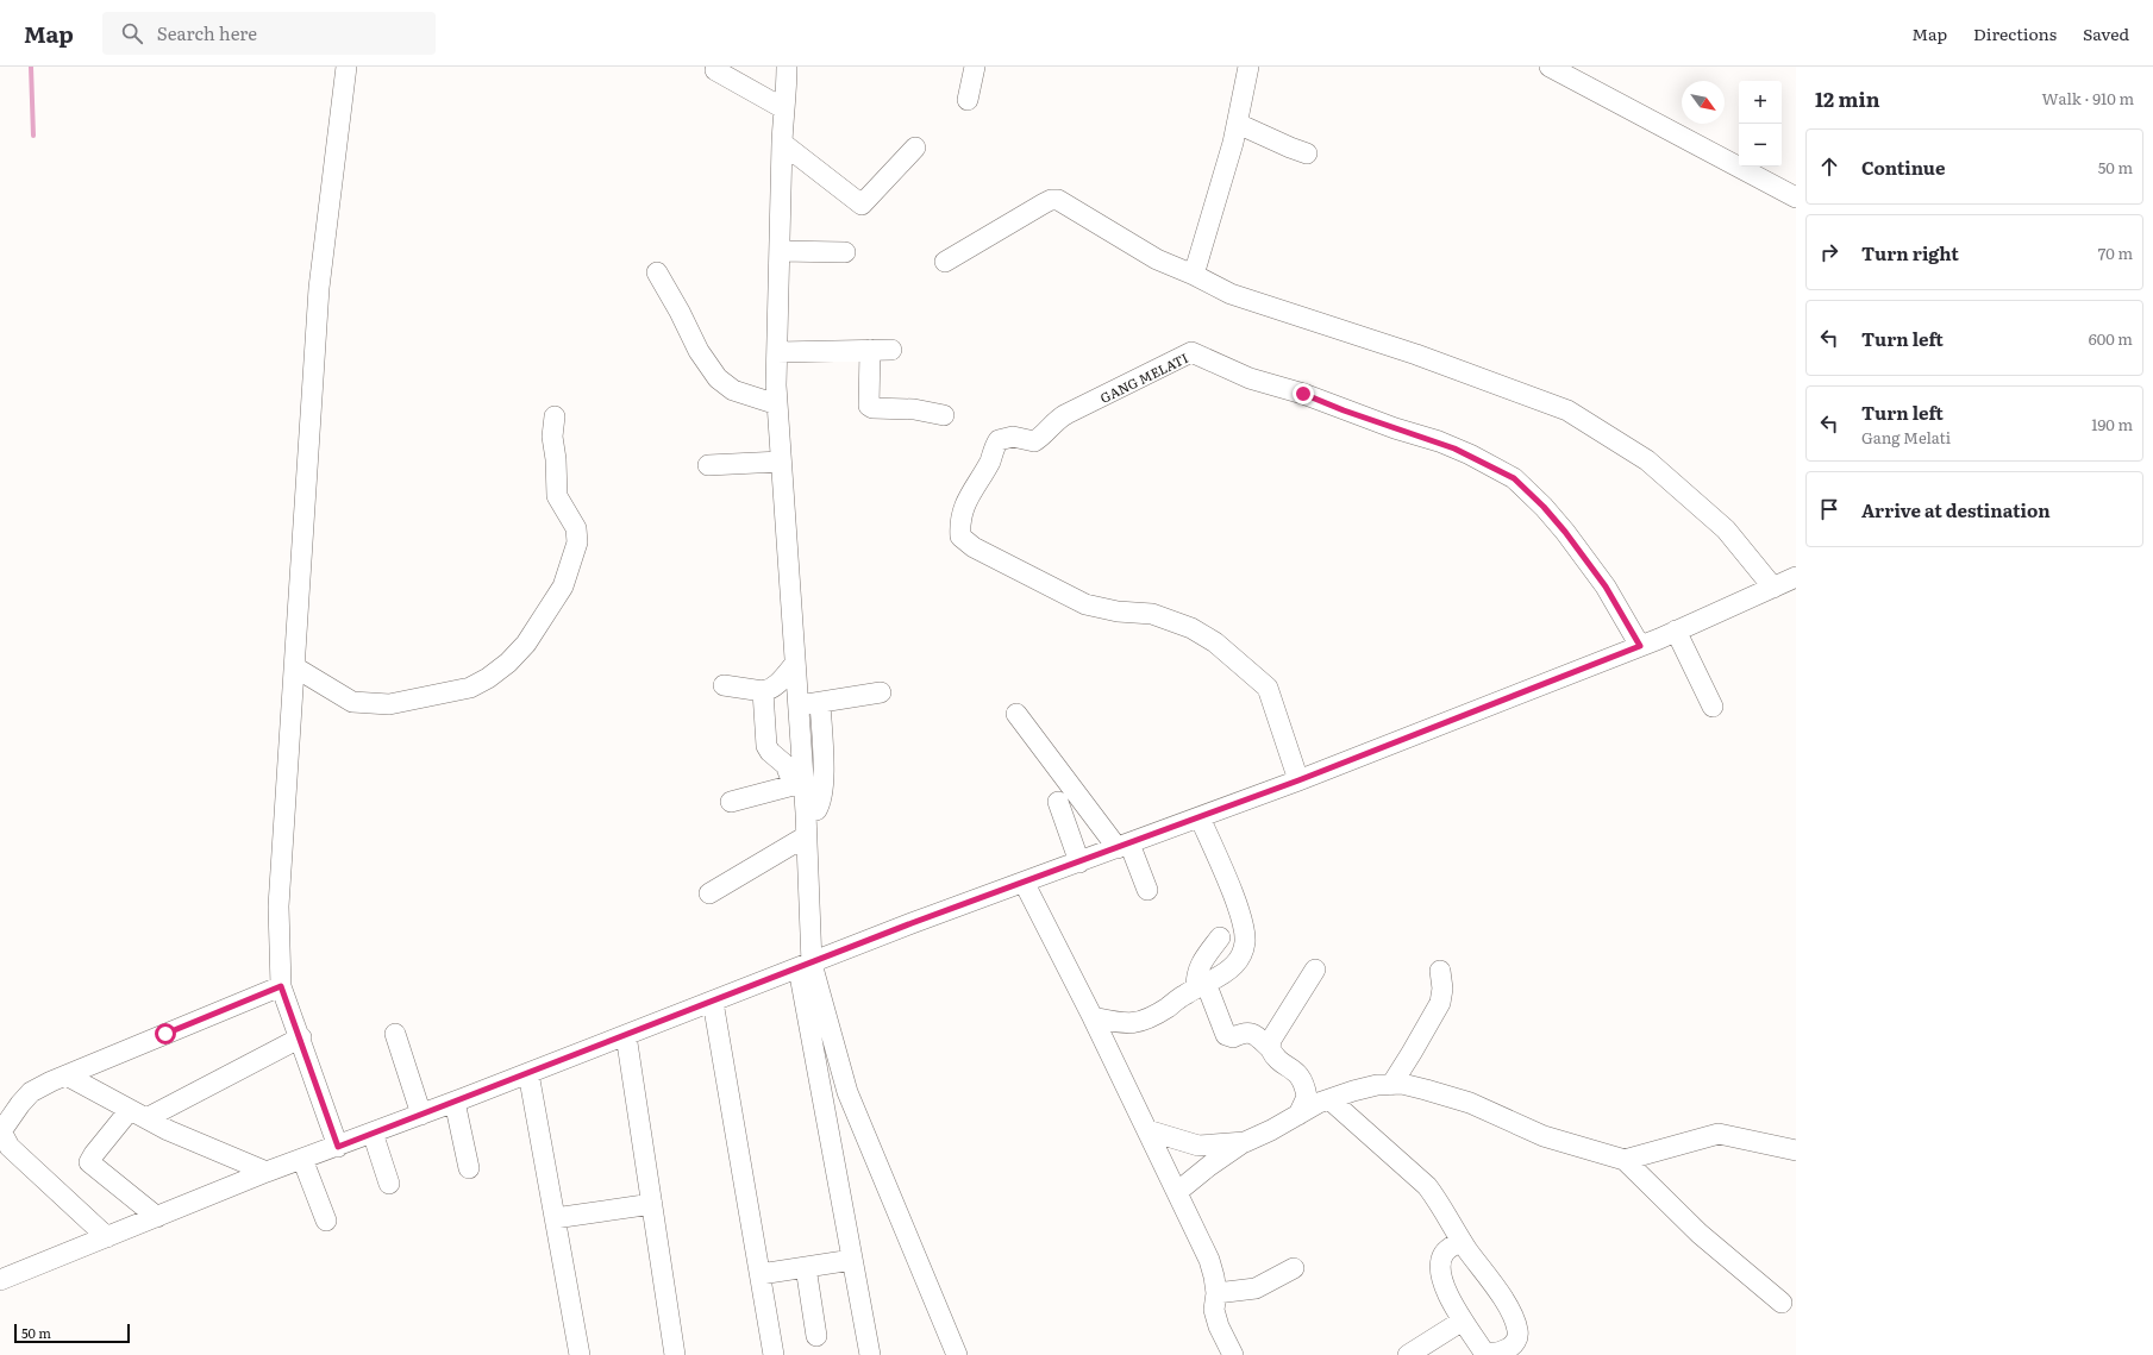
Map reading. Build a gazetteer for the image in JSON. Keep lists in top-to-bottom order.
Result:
{
  "streets": {
    "street": ["GANG MELATI"]
  },
  "scale_bar": "50 m",
  "north": "bottom right",
  "page": {
    "header": "Map",
    "search": "Search here",
    "nav": ["Map", "Directions", "Saved"],
    "heading": ["12 min", "Walk · 910 m"],
    "map_buttons": ["+", "−"],
    "list": [
      ["Continue", "50 m"],
      ["Turn right", "70 m"],
      ["Turn left", "600 m"],
      ["Turn left", "Gang Melati", "190 m"],
      "Arrive at destination"
    ],
    "scale": "50 m"
  }
}
